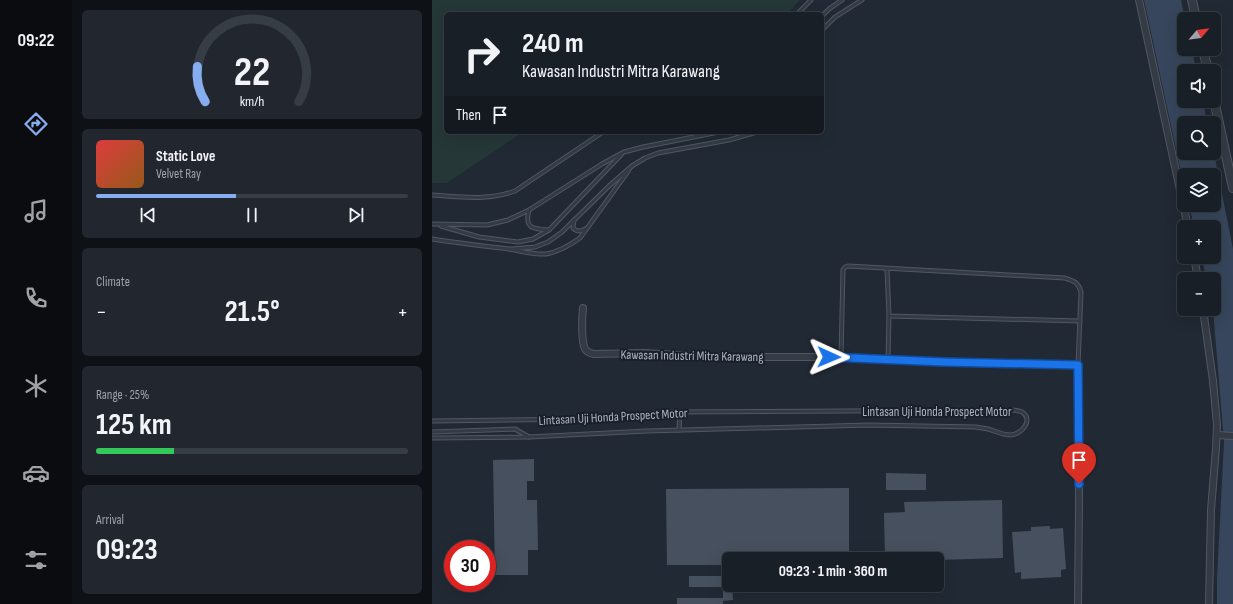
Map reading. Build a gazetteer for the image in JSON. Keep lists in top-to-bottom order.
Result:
{
  "streets": {
    "street": ["Kawasan Industri Mitra Karawang"],
    "lane": ["Lintasan Uji Honda Prospect Motor"]
  },
  "north": "top right",
  "page": {
    "tabs": "09:22",
    "map_buttons": ["+", "−"],
    "turn": ["240 m", "Kawasan Industri Mitra Karawang"],
    "then": "Then",
    "song": ["Static Love", "Velvet Ray"],
    "tile": [
      "Climate",
      ["Range · 25%", "125 km"],
      ["Arrival", "09:23"]
    ],
    "heat": ["−", "21.5°", "+"],
    "limit": "30",
    "trip": "09:23 · 1 min · 360 m",
    "gauge": ["22", "km/h"]
  }
}
